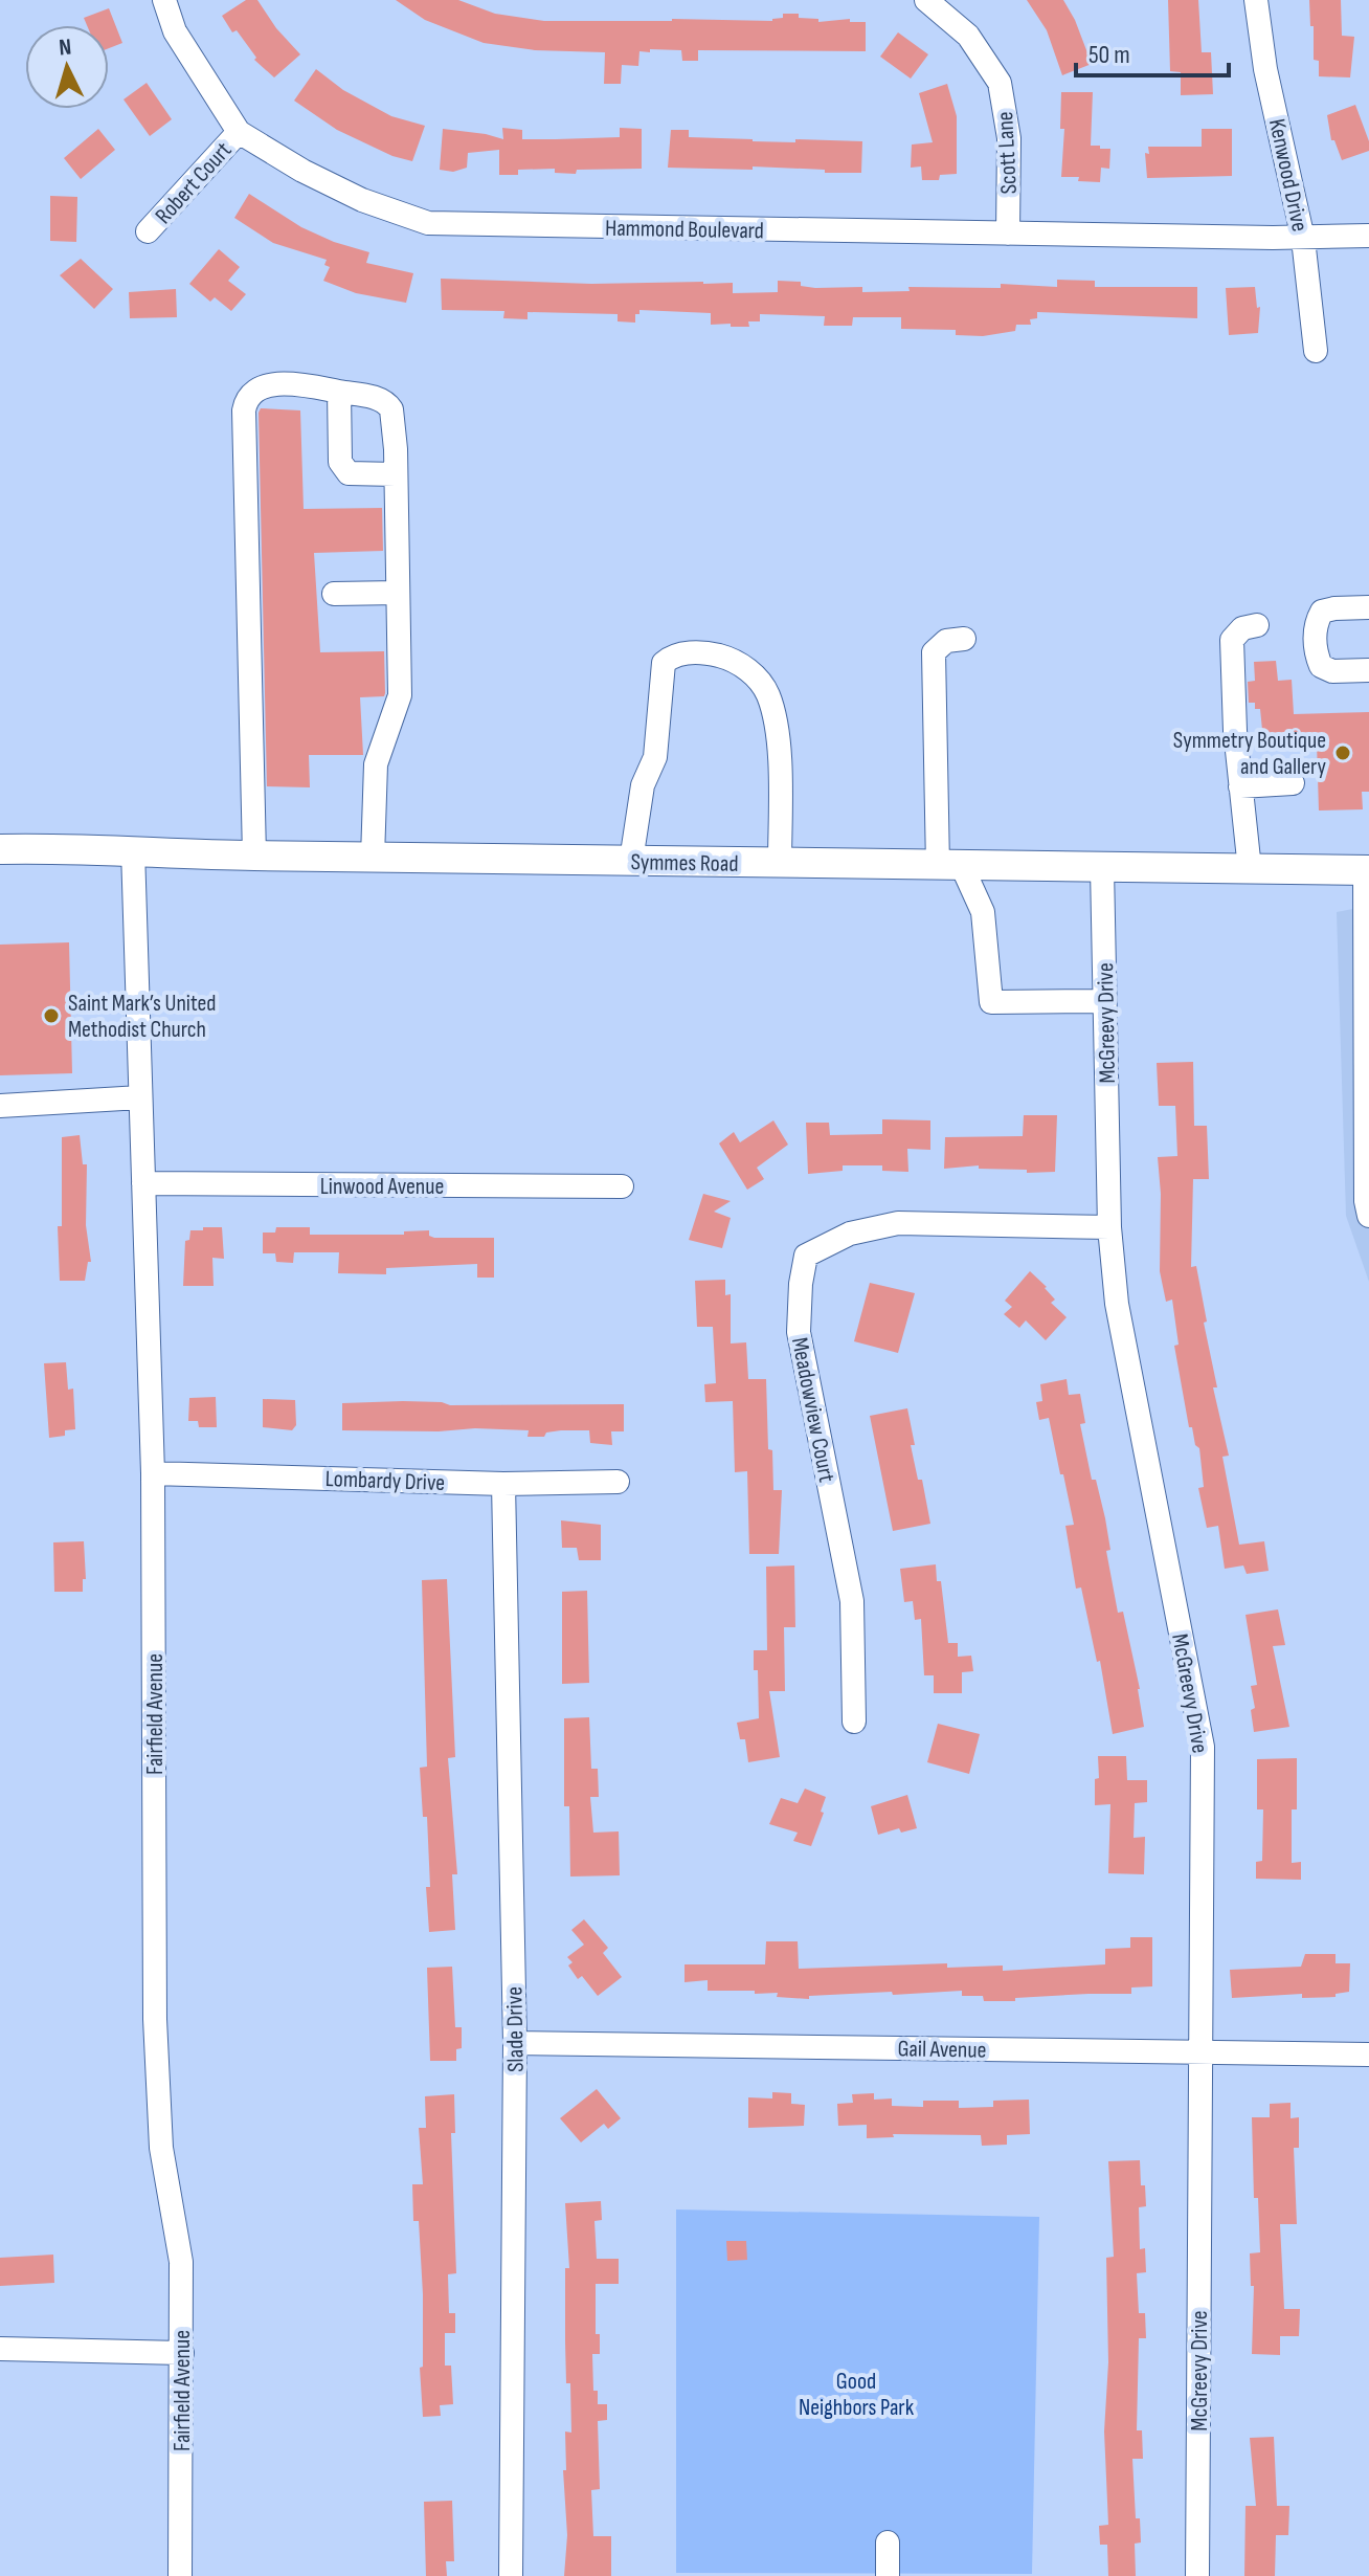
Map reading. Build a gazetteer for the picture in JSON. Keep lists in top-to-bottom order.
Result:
{
  "streets": {
    "main road": ["Symmes Road"],
    "street": [
      "Scott Lane",
      "Kenwood Drive",
      "Robert Court",
      "Hammond Boulevard",
      "McGreevy Drive",
      "Linwood Avenue",
      "Meadowview Court",
      "Lombardy Drive",
      "Fairfield Avenue",
      "Slade Drive",
      "Gail Avenue"
    ]
  },
  "crossings": [
    ["Scott Lane", "Hammond Boulevard"],
    ["Kenwood Drive", "Hammond Boulevard"],
    ["Robert Court", "Hammond Boulevard"],
    ["Symmes Road", "McGreevy Drive"],
    ["Symmes Road", "Fairfield Avenue"],
    ["McGreevy Drive", "Meadowview Court"],
    ["McGreevy Drive", "Gail Avenue"],
    ["Linwood Avenue", "Fairfield Avenue"],
    ["Lombardy Drive", "Fairfield Avenue"],
    ["Lombardy Drive", "Slade Drive"],
    ["Slade Drive", "Gail Avenue"]
  ],
  "parks": ["Good Neighbors Park"],
  "places": ["Symmetry Boutique and Gallery", "Saint Mark’s United Methodist Church"],
  "scale_bar": "50 m",
  "north": "top"
}
